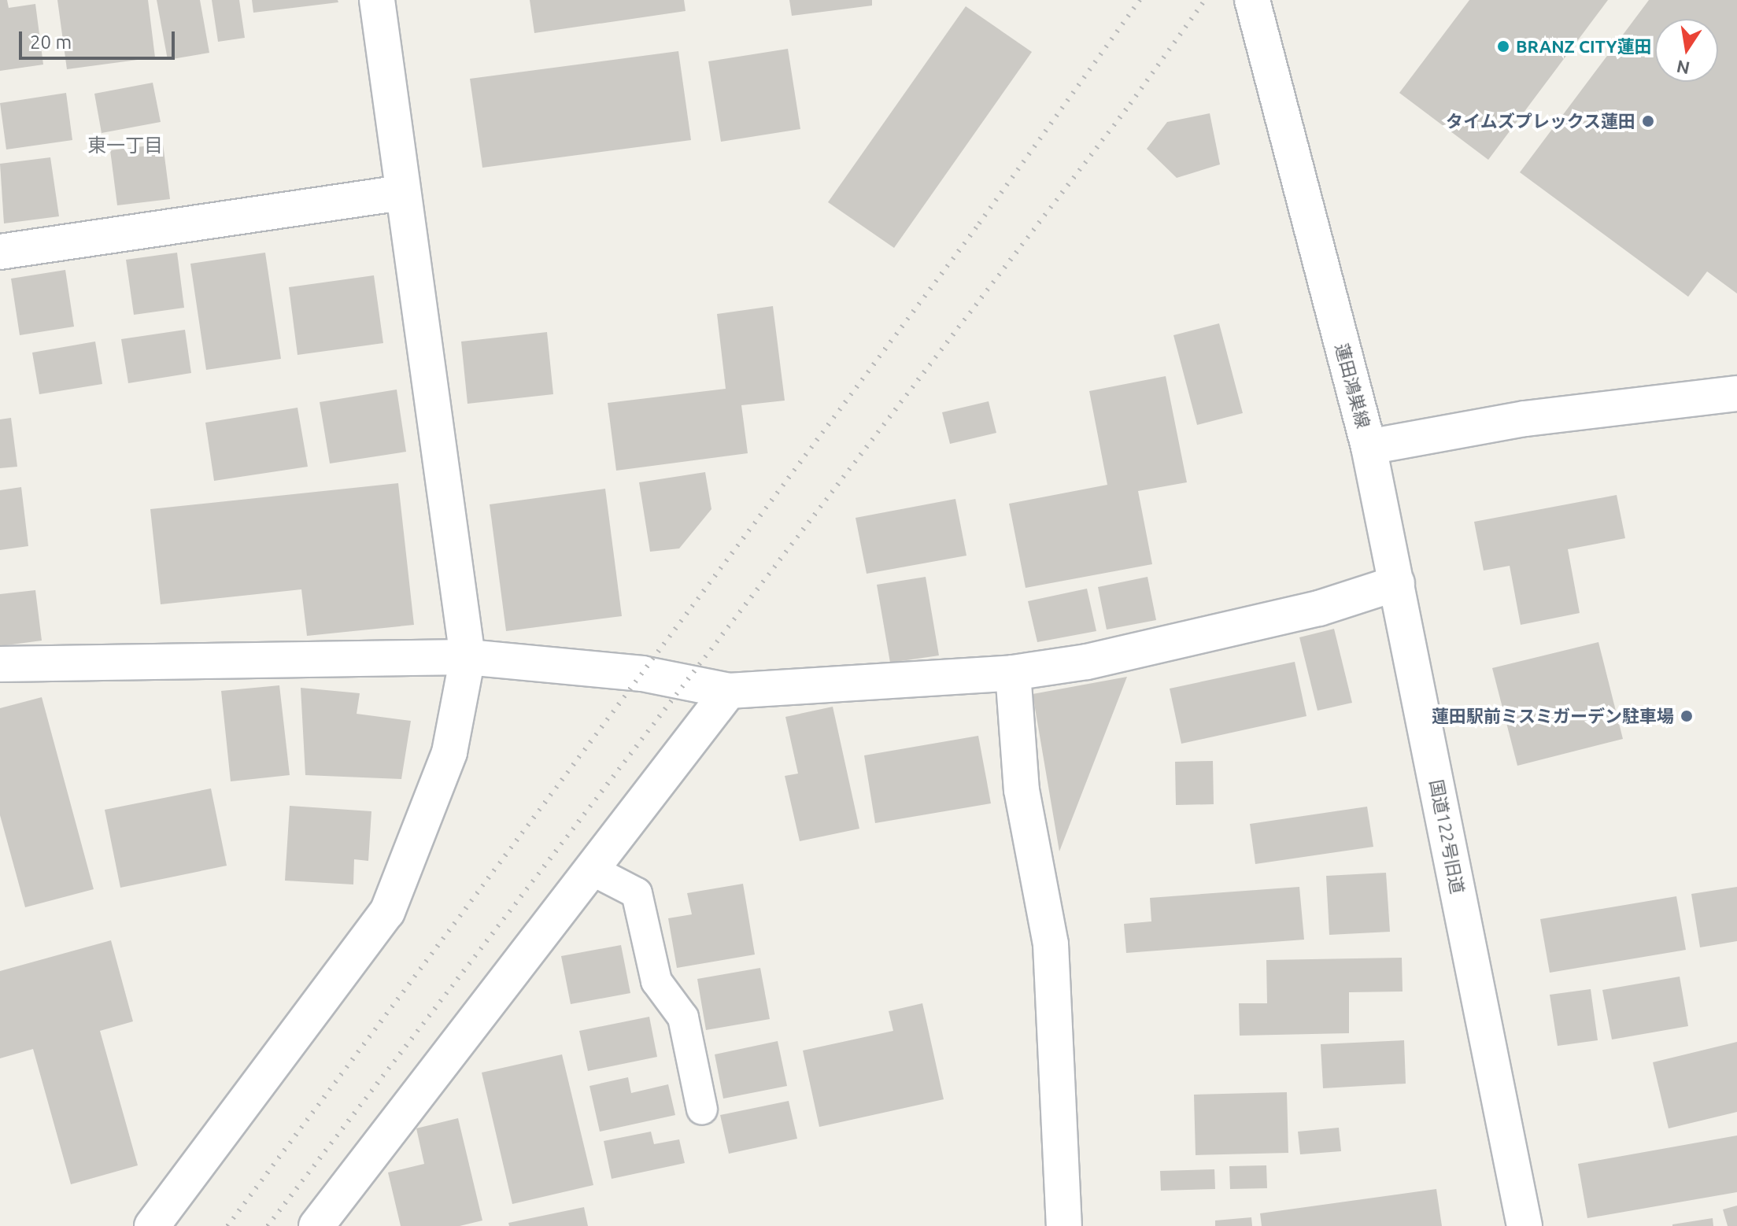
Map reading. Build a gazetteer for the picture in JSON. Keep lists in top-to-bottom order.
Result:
{
  "streets": {
    "street": ["蓮田鴻巣線", "国道122号旧道"]
  },
  "crossings": [
    ["蓮田鴻巣線", "国道122号旧道"]
  ],
  "districts": ["東一丁目"],
  "places": ["BRANZ CITY蓮田", "タイムズプレックス蓮田", "蓮田駅前ミスミガーデン駐車場"],
  "scale_bar": "20 m",
  "north": "bottom"
}
